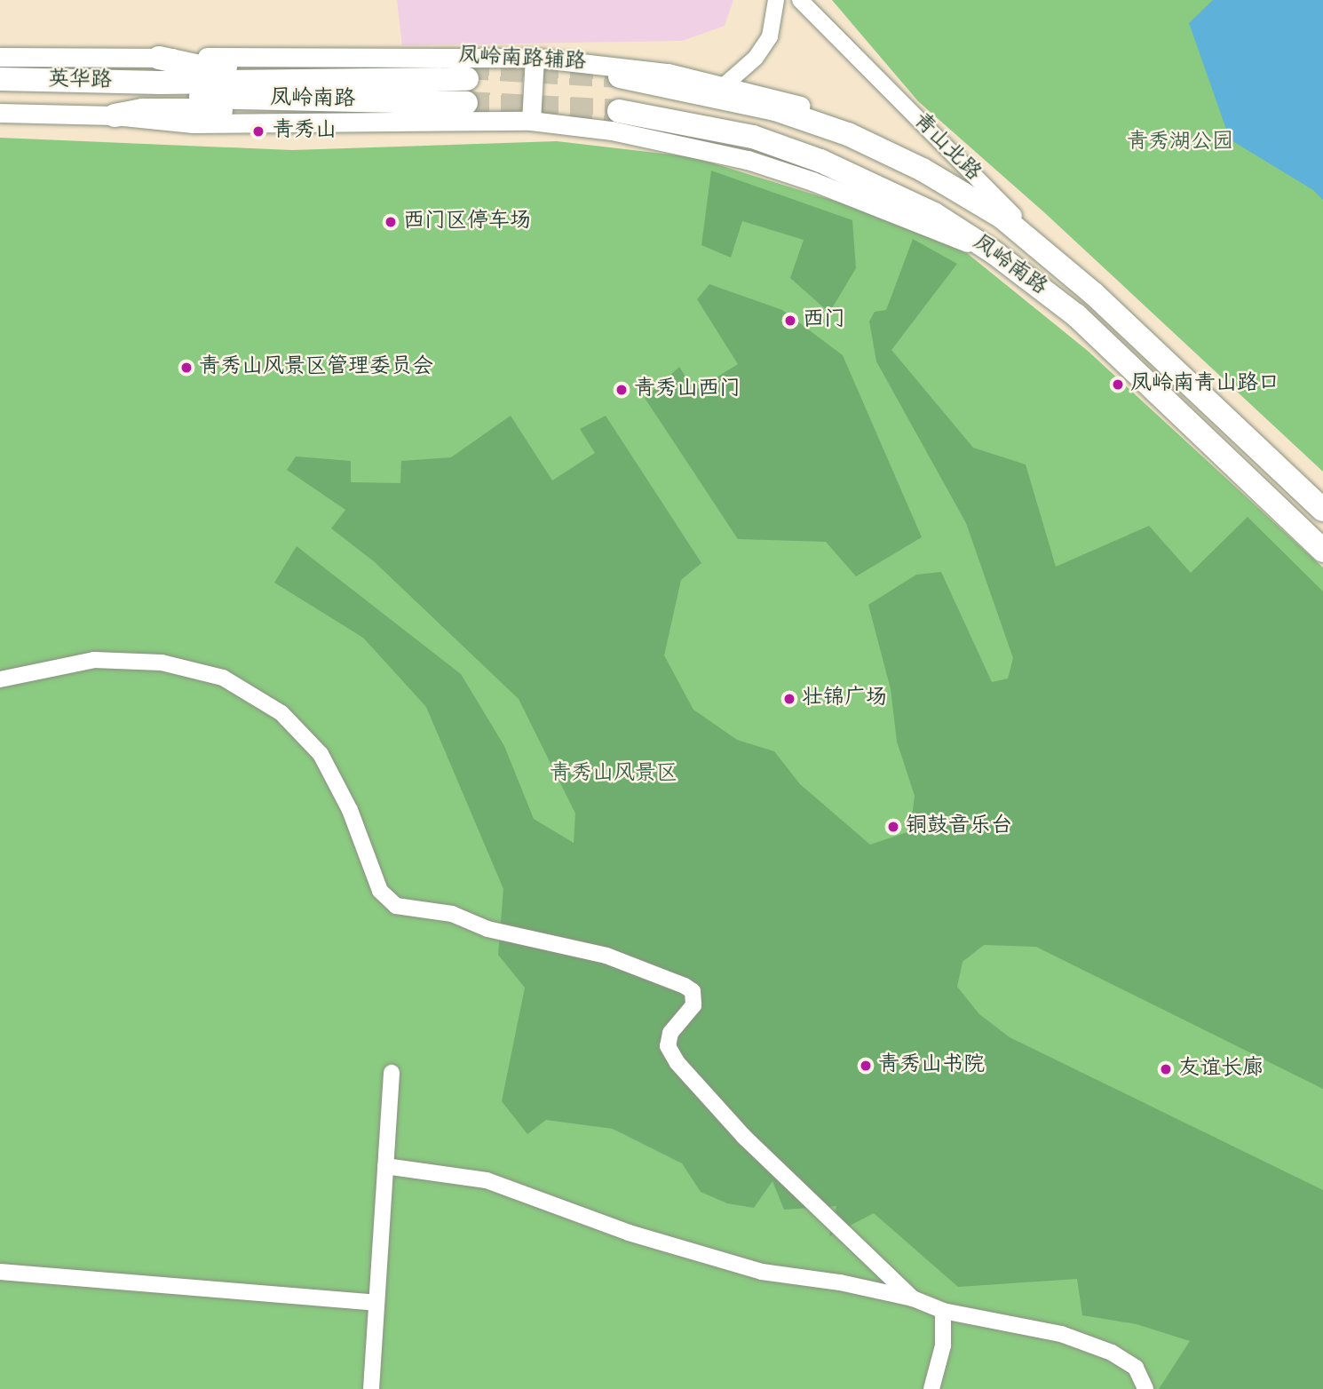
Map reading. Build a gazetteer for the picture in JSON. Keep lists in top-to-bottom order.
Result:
{
  "streets": {
    "main road": ["英华路", "凤岭南路"],
    "street": ["凤岭南路辅路", "青山北路"]
  },
  "crossings": [
    ["凤岭南路辅路", "凤岭南路"],
    ["凤岭南路辅路", "青山北路"],
    ["英华路", "凤岭南路"],
    ["凤岭南路", "青山北路"]
  ],
  "parks": ["青秀湖公园", "青秀山风景区"],
  "places": [
    "青秀山",
    "西门区停车场",
    "西门",
    "青秀山风景区管理委员会",
    "凤岭南青山路口",
    "青秀山西门",
    "壮锦广场",
    "铜鼓音乐台",
    "青秀山书院",
    "友谊长廊"
  ]
}
